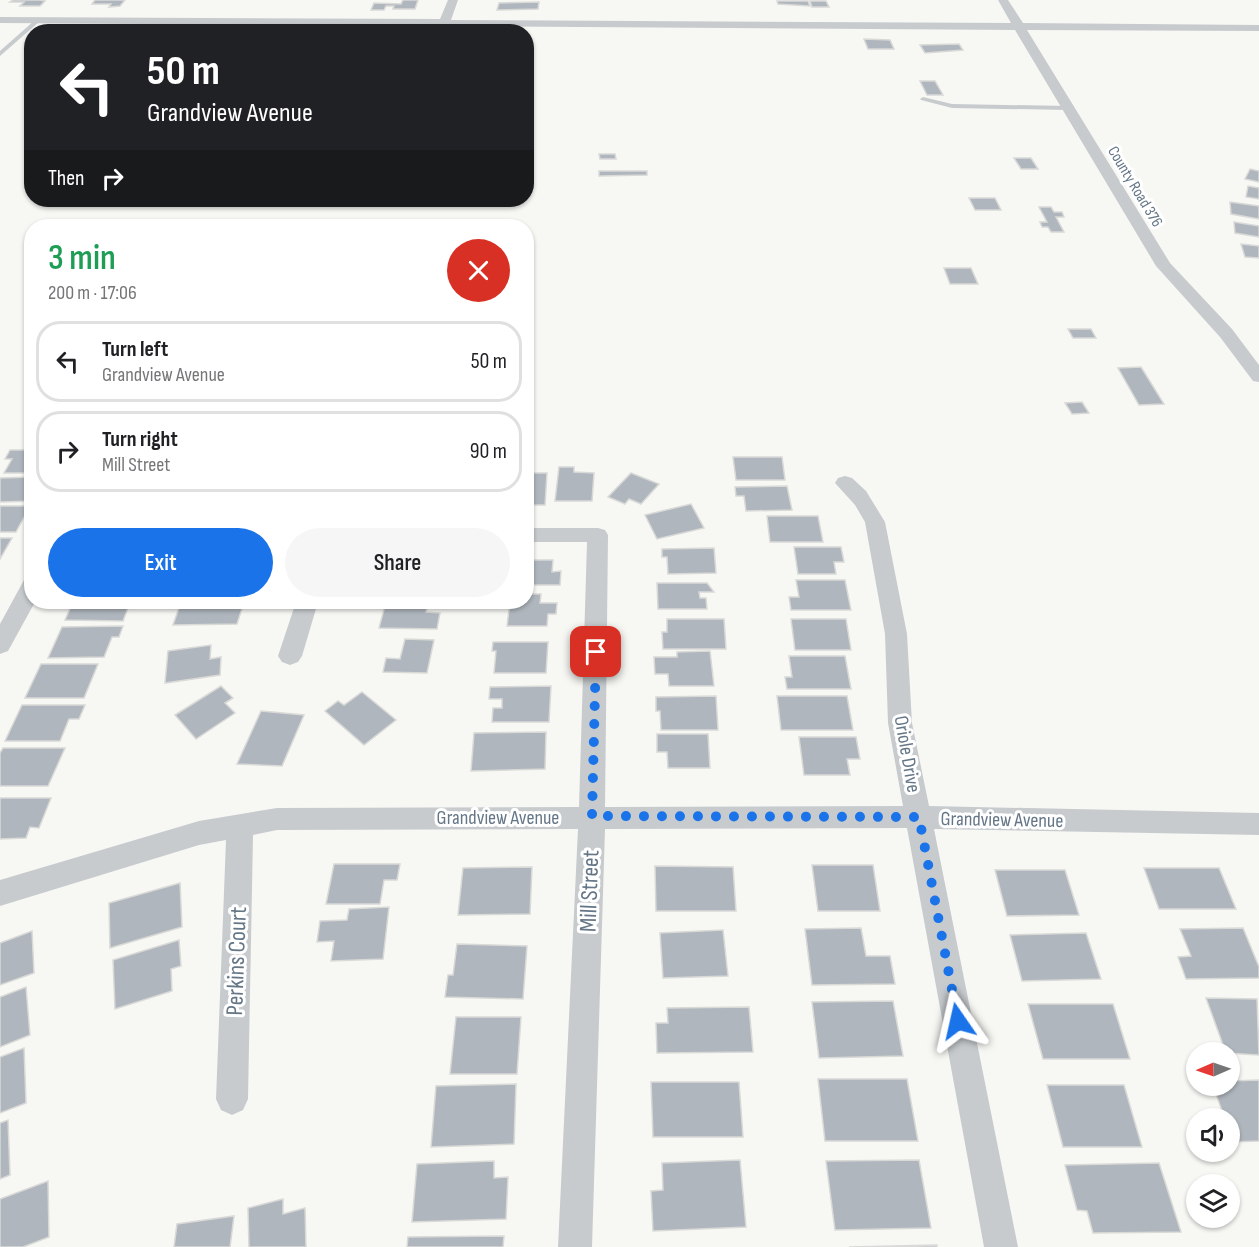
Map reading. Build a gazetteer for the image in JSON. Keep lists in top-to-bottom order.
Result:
{
  "streets": {
    "street": [
      "County Road 376",
      "Oriole Drive",
      "Grandview Avenue",
      "Mill Street",
      "Perkins Court"
    ]
  },
  "crossings": [
    ["Oriole Drive", "Grandview Avenue"],
    ["Grandview Avenue", "Mill Street"],
    ["Grandview Avenue", "Perkins Court"]
  ],
  "north": "left",
  "page": {
    "turn": ["50 m", "Grandview Avenue"],
    "then": "Then",
    "heading": ["3 min", "200 m · 17:06"],
    "list": [
      {
        "name": "Turn left",
        "note": "Grandview Avenue",
        "value": "50 m"
      },
      {
        "name": "Turn right",
        "note": "Mill Street",
        "value": "90 m"
      }
    ],
    "buttons": ["Exit", "Share"]
  }
}
